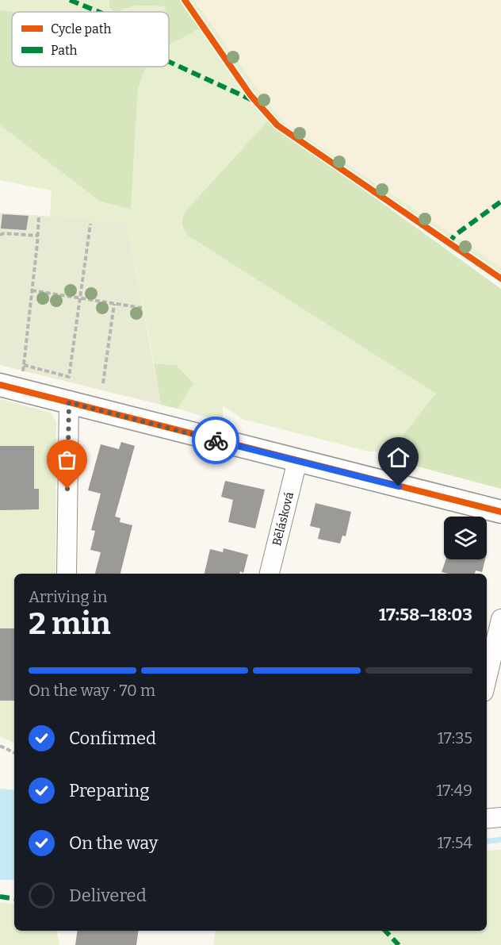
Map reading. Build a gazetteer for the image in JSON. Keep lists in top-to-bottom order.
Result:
{
  "streets": {
    "street": ["Bělásková"]
  },
  "legend": ["Cycle path", "Path"],
  "page": {
    "heading": ["2 min", "Arriving in", "17:58–18:03"],
    "bar": "On the way · 70 m",
    "list": [
      ["Confirmed", "17:35"],
      ["Preparing", "17:49"],
      ["On the way", "17:54"],
      "Delivered"
    ]
  }
}
